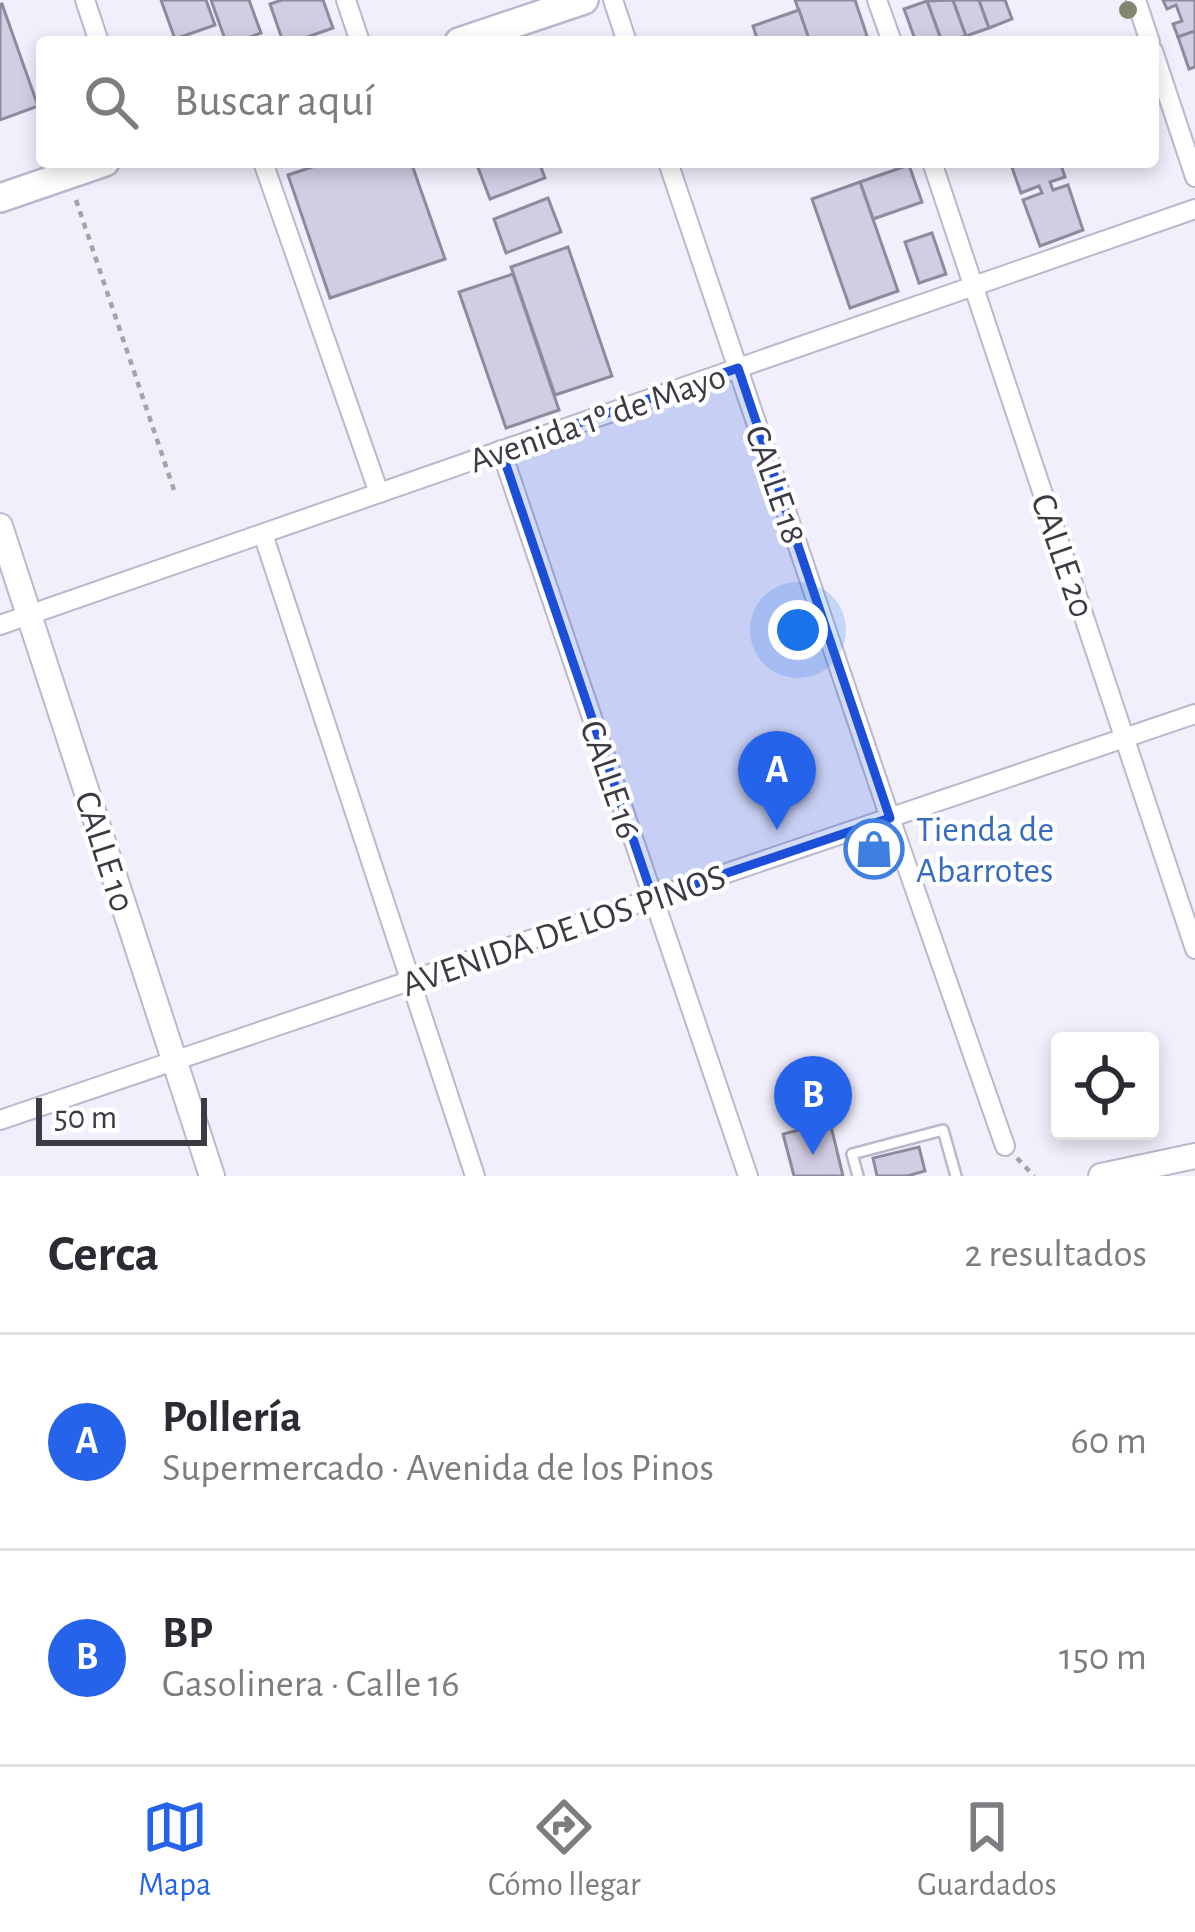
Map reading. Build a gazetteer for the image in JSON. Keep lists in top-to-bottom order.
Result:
{
  "streets": {
    "street": [
      "Avenida 1º de Mayo",
      "CALLE 18",
      "CALLE 20",
      "CALLE 16",
      "CALLE 10",
      "AVENIDA DE LOS PINOS"
    ]
  },
  "crossings": [
    ["Avenida 1º de Mayo", "CALLE 18"],
    ["Avenida 1º de Mayo", "CALLE 20"],
    ["Avenida 1º de Mayo", "CALLE 16"],
    ["Avenida 1º de Mayo", "CALLE 10"],
    ["CALLE 18", "AVENIDA DE LOS PINOS"],
    ["CALLE 20", "AVENIDA DE LOS PINOS"],
    ["CALLE 16", "AVENIDA DE LOS PINOS"],
    ["CALLE 10", "AVENIDA DE LOS PINOS"]
  ],
  "places": {
    "shop": ["Tienda de Abarrotes"]
  },
  "scale_bar": "50 m",
  "page": {
    "search": "Buscar aquí",
    "pins": ["A", "B"],
    "scale": "50 m",
    "heading": ["Cerca", "2 resultados"],
    "list": [
      {
        "mark": "A",
        "name": "Pollería",
        "note": "Supermercado · Avenida de los Pinos",
        "value": "60 m"
      },
      {
        "mark": "B",
        "name": "BP",
        "note": "Gasolinera · Calle 16",
        "value": "150 m"
      }
    ],
    "nav": ["Mapa", "Cómo llegar", "Guardados"]
  }
}
